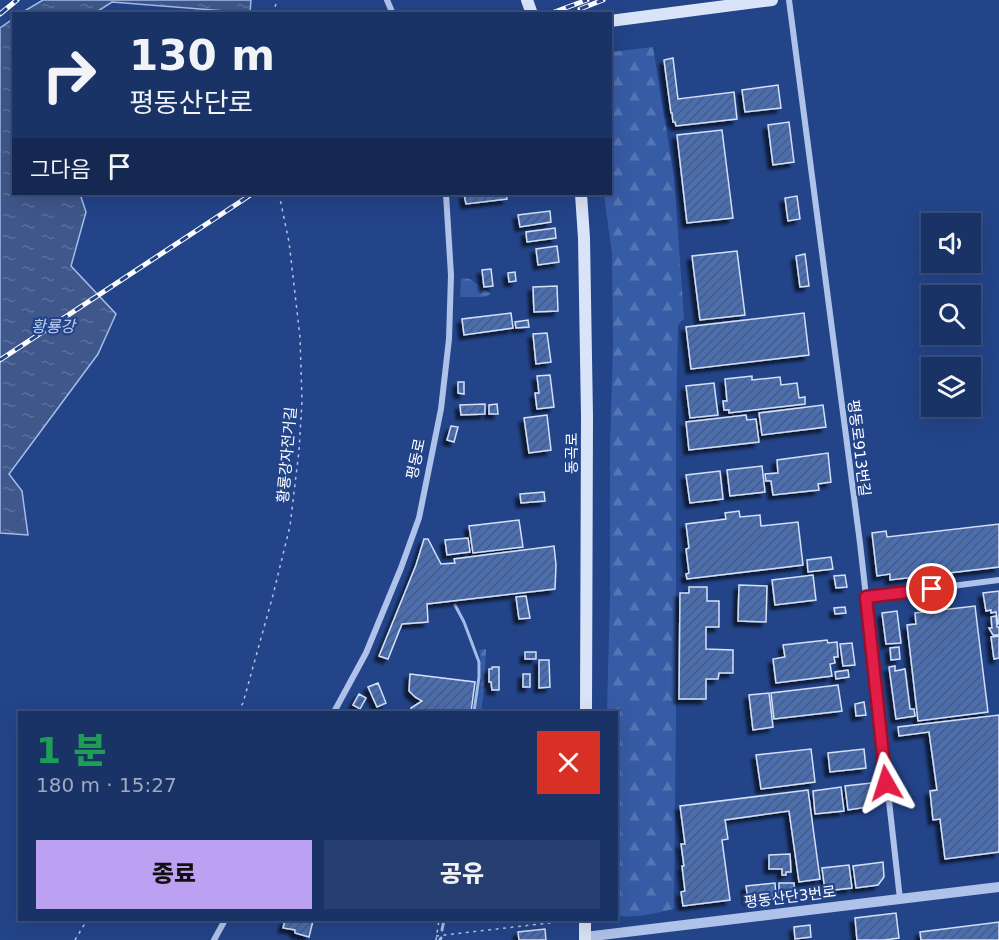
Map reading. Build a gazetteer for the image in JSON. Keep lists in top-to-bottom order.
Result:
{
  "streets": {
    "main road": ["동곡로"],
    "street": ["평동로913번길", "평동로", "평동산단3번로"],
    "path": ["황룡강자전거길"]
  },
  "crossings": [
    ["평동로913번길", "평동산단3번로"]
  ],
  "water": ["황룡강"],
  "page": {
    "turn": ["130 m", "평동산단로"],
    "then": "그다음",
    "heading": ["1 분", "180 m · 15:27"],
    "buttons": ["종료", "공유"]
  }
}
